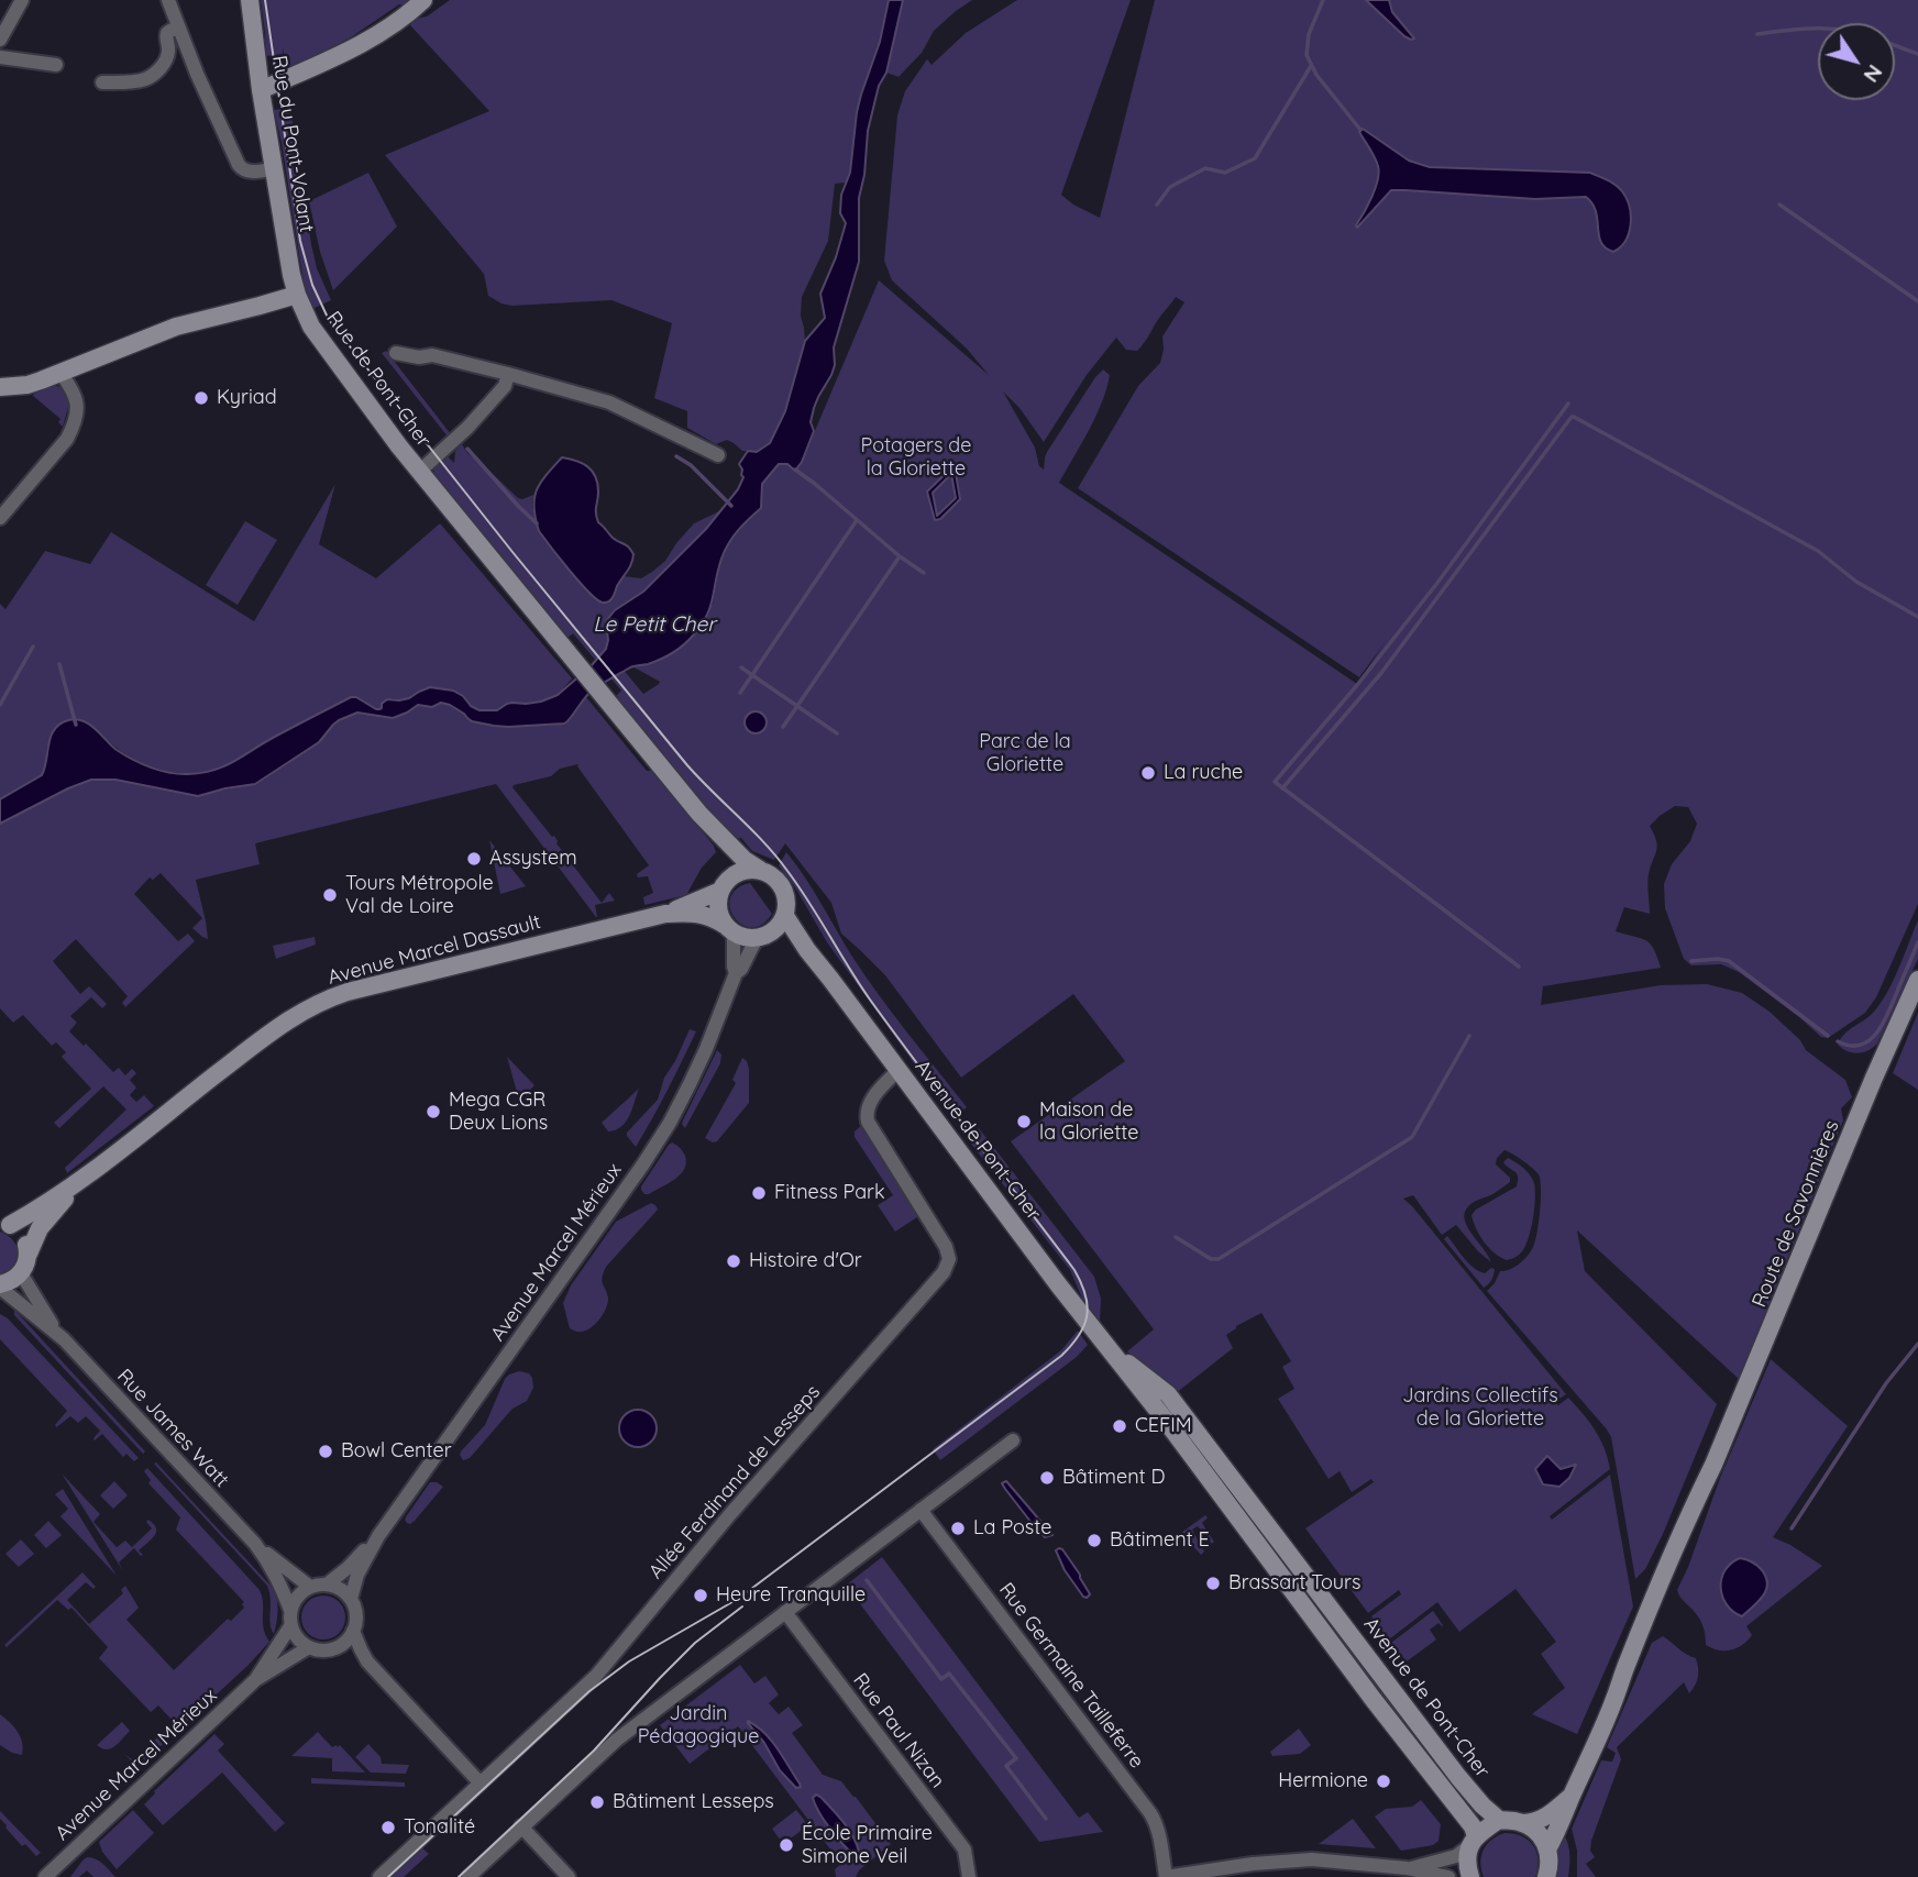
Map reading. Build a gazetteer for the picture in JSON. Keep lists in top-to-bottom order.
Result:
{
  "streets": {
    "main road": [
      "Rue du Pont-Volant",
      "Rue de Pont-Cher",
      "Avenue Marcel Dassault",
      "Avenue de Pont-Cher",
      "Route de Savonnières"
    ],
    "street": [
      "Avenue Marcel Mérieux",
      "Rue James Watt",
      "Allée Ferdinand de Lesseps",
      "Rue Germaine Tailleferre",
      "Rue Paul Nizan"
    ]
  },
  "crossings": [
    ["Rue du Pont-Volant", "Rue de Pont-Cher"],
    ["Avenue Marcel Dassault", "Avenue de Pont-Cher"],
    ["Avenue Marcel Dassault", "Avenue Marcel Mérieux"],
    ["Avenue Marcel Dassault", "Rue James Watt"],
    ["Avenue de Pont-Cher", "Avenue Marcel Mérieux"],
    ["Avenue de Pont-Cher", "Allée Ferdinand de Lesseps"],
    ["Avenue Marcel Mérieux", "Rue James Watt"]
  ],
  "water": ["Le Petit Cher"],
  "parks": [
    "Potagers de la Gloriette",
    "Parc de la Gloriette",
    "Jardins Collectifs de la Gloriette",
    "Jardin Pédagogique"
  ],
  "places": [
    "Kyriad",
    "La ruche",
    "Assystem",
    "Tours Métropole Val de Loire",
    "Mega CGR Deux Lions",
    "Maison de la Gloriette",
    "Fitness Park",
    "Histoire d'Or",
    "CEFIM",
    "Bowl Center",
    "Bâtiment D",
    "La Poste",
    "Bâtiment E",
    "Brassart Tours",
    "Heure Tranquille",
    "Hermione",
    "Bâtiment Lesseps",
    "Tonalité",
    "École Primaire Simone Veil"
  ],
  "north": "bottom right"
}
